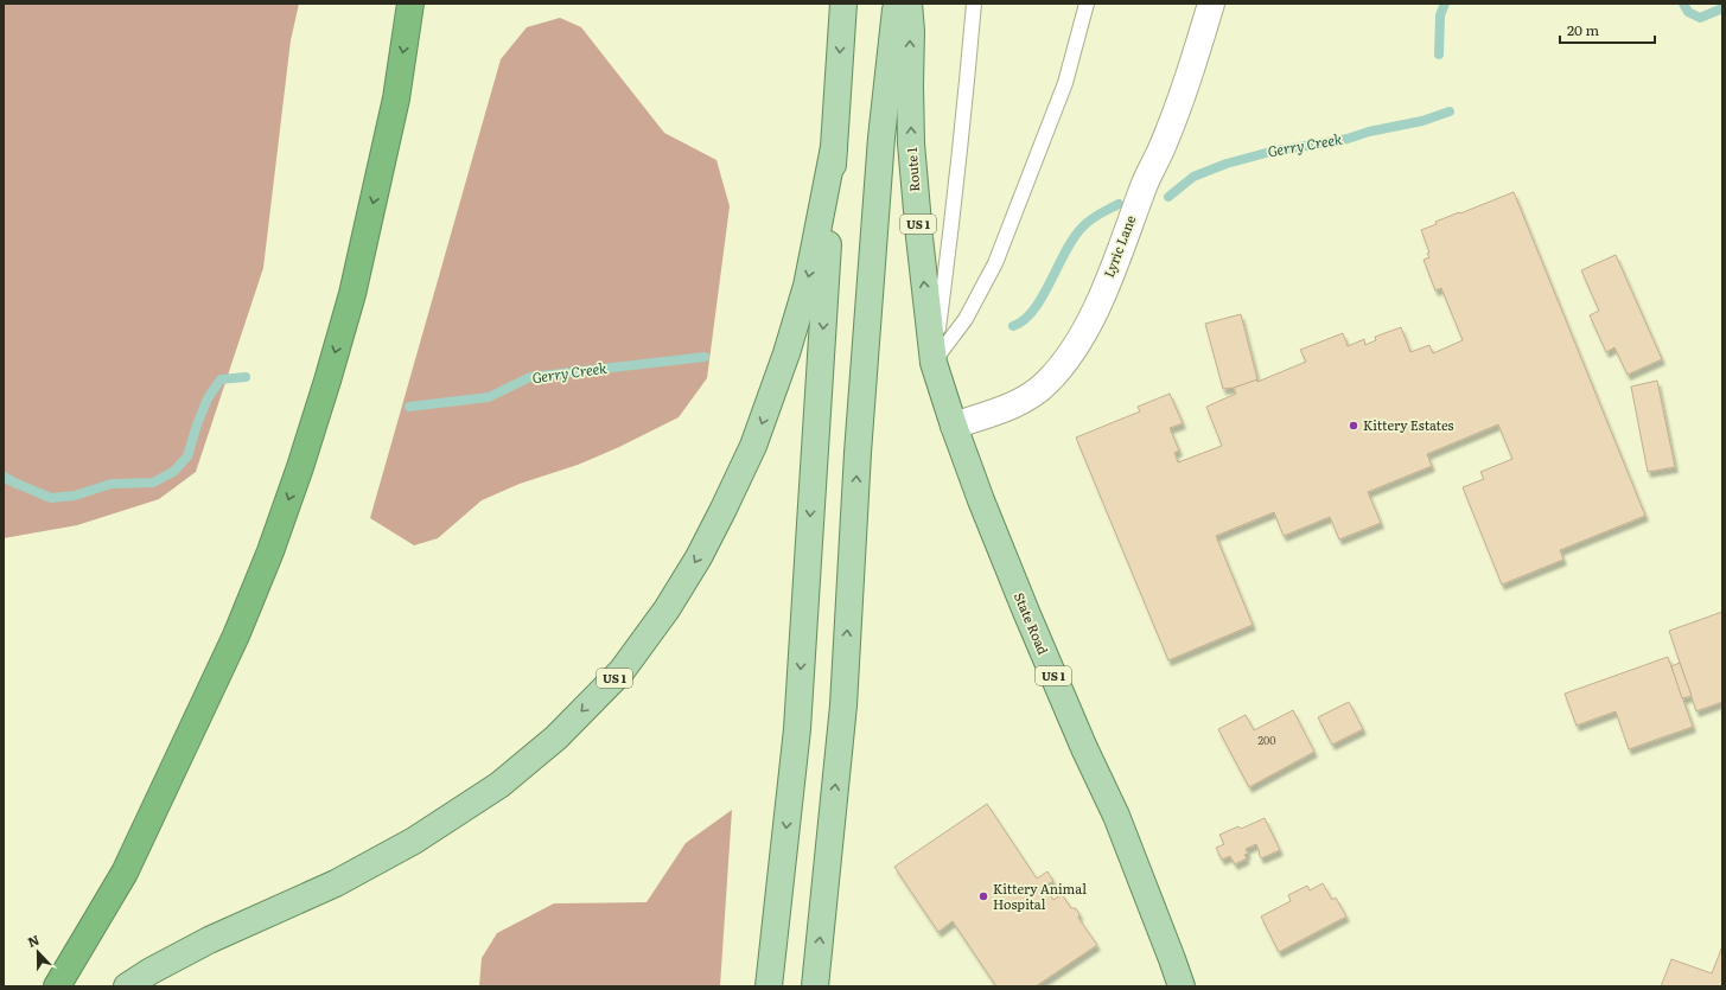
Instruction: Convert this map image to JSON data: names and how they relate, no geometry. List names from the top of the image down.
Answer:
{
  "streets": {
    "main road": ["Route 1", "US 1", "State Road"],
    "street": ["Lyric Lane"]
  },
  "crossings": [
    ["Route 1", "State Road"],
    ["Lyric Lane", "State Road"]
  ],
  "water": ["Gerry Creek"],
  "places": ["Kittery Estates", "Kittery Animal Hospital"],
  "house_numbers": ["200"],
  "scale_bar": "20 m",
  "north": "top"
}
